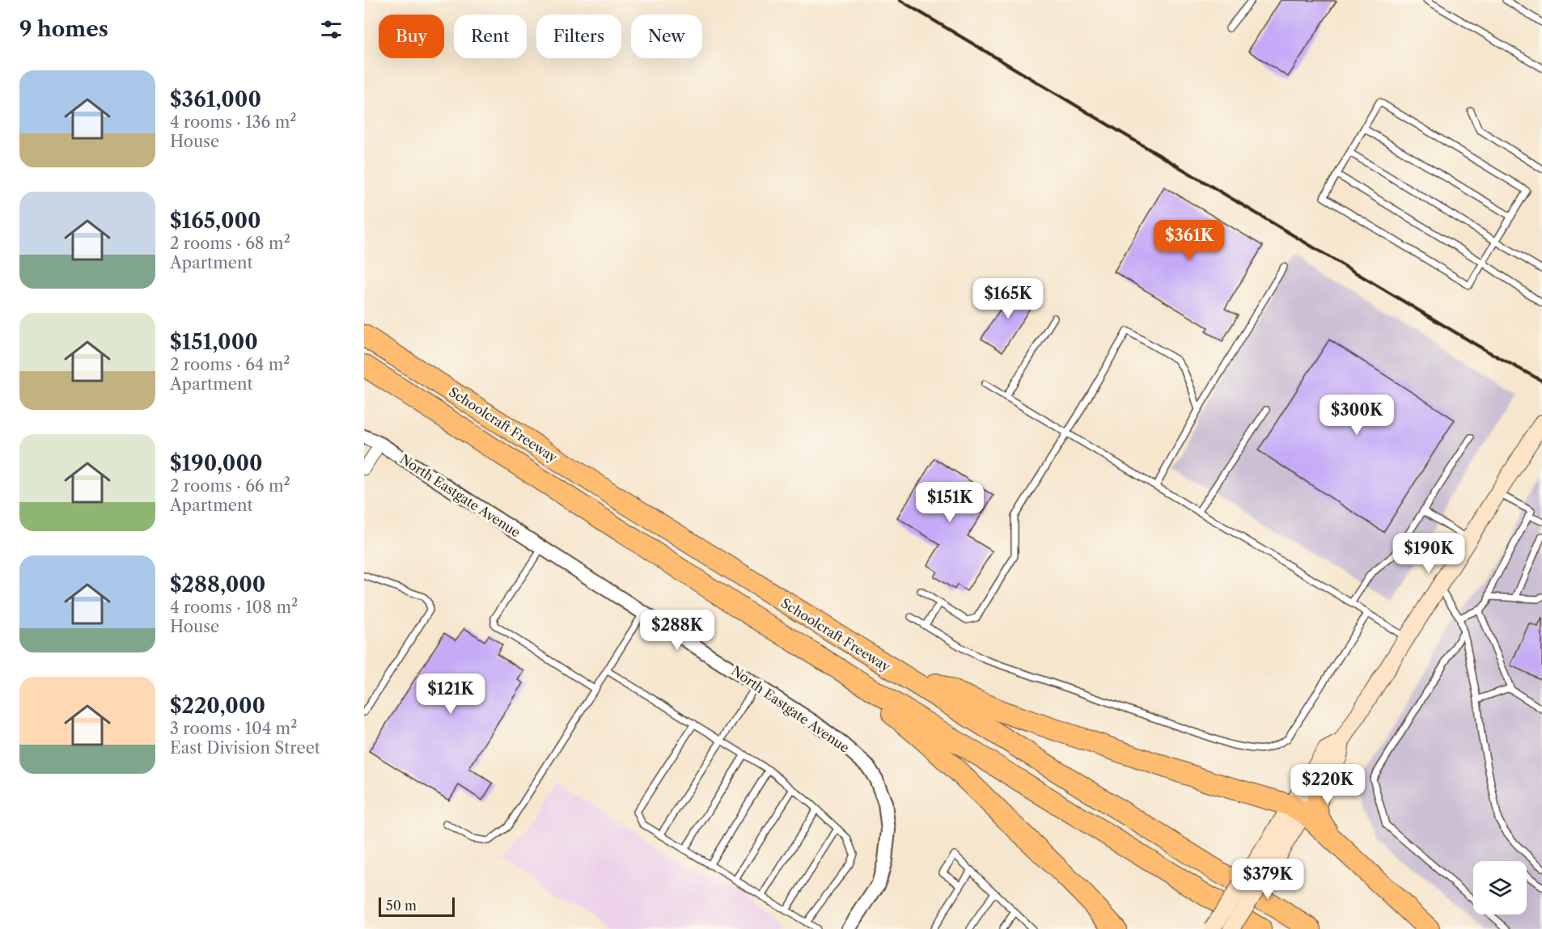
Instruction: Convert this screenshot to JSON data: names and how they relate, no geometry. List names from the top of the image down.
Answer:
{
  "streets": {
    "highway": ["Schoolcraft Freeway"],
    "street": ["North Eastgate Avenue"]
  },
  "scale_bar": "50 m",
  "page": {
    "heading": "9 homes",
    "chip": [
      "Buy",
      "Rent",
      "Filters",
      "New"
    ],
    "list": [
      {
        "name": "$361,000",
        "note": "4 rooms · 136 m² · House"
      },
      {
        "name": "$165,000",
        "note": "2 rooms · 68 m² · Apartment"
      },
      {
        "name": "$151,000",
        "note": "2 rooms · 64 m² · Apartment"
      },
      {
        "name": "$190,000",
        "note": "2 rooms · 66 m² · Apartment"
      },
      {
        "name": "$288,000",
        "note": "4 rooms · 108 m² · House"
      },
      {
        "name": "$220,000",
        "note": "3 rooms · 104 m² · East Division Street"
      }
    ],
    "price": [
      "$361K",
      "$165K",
      "$300K",
      "$151K",
      "$190K",
      "$288K",
      "$121K",
      "$220K",
      "$379K"
    ],
    "scale": "50 m"
  }
}
